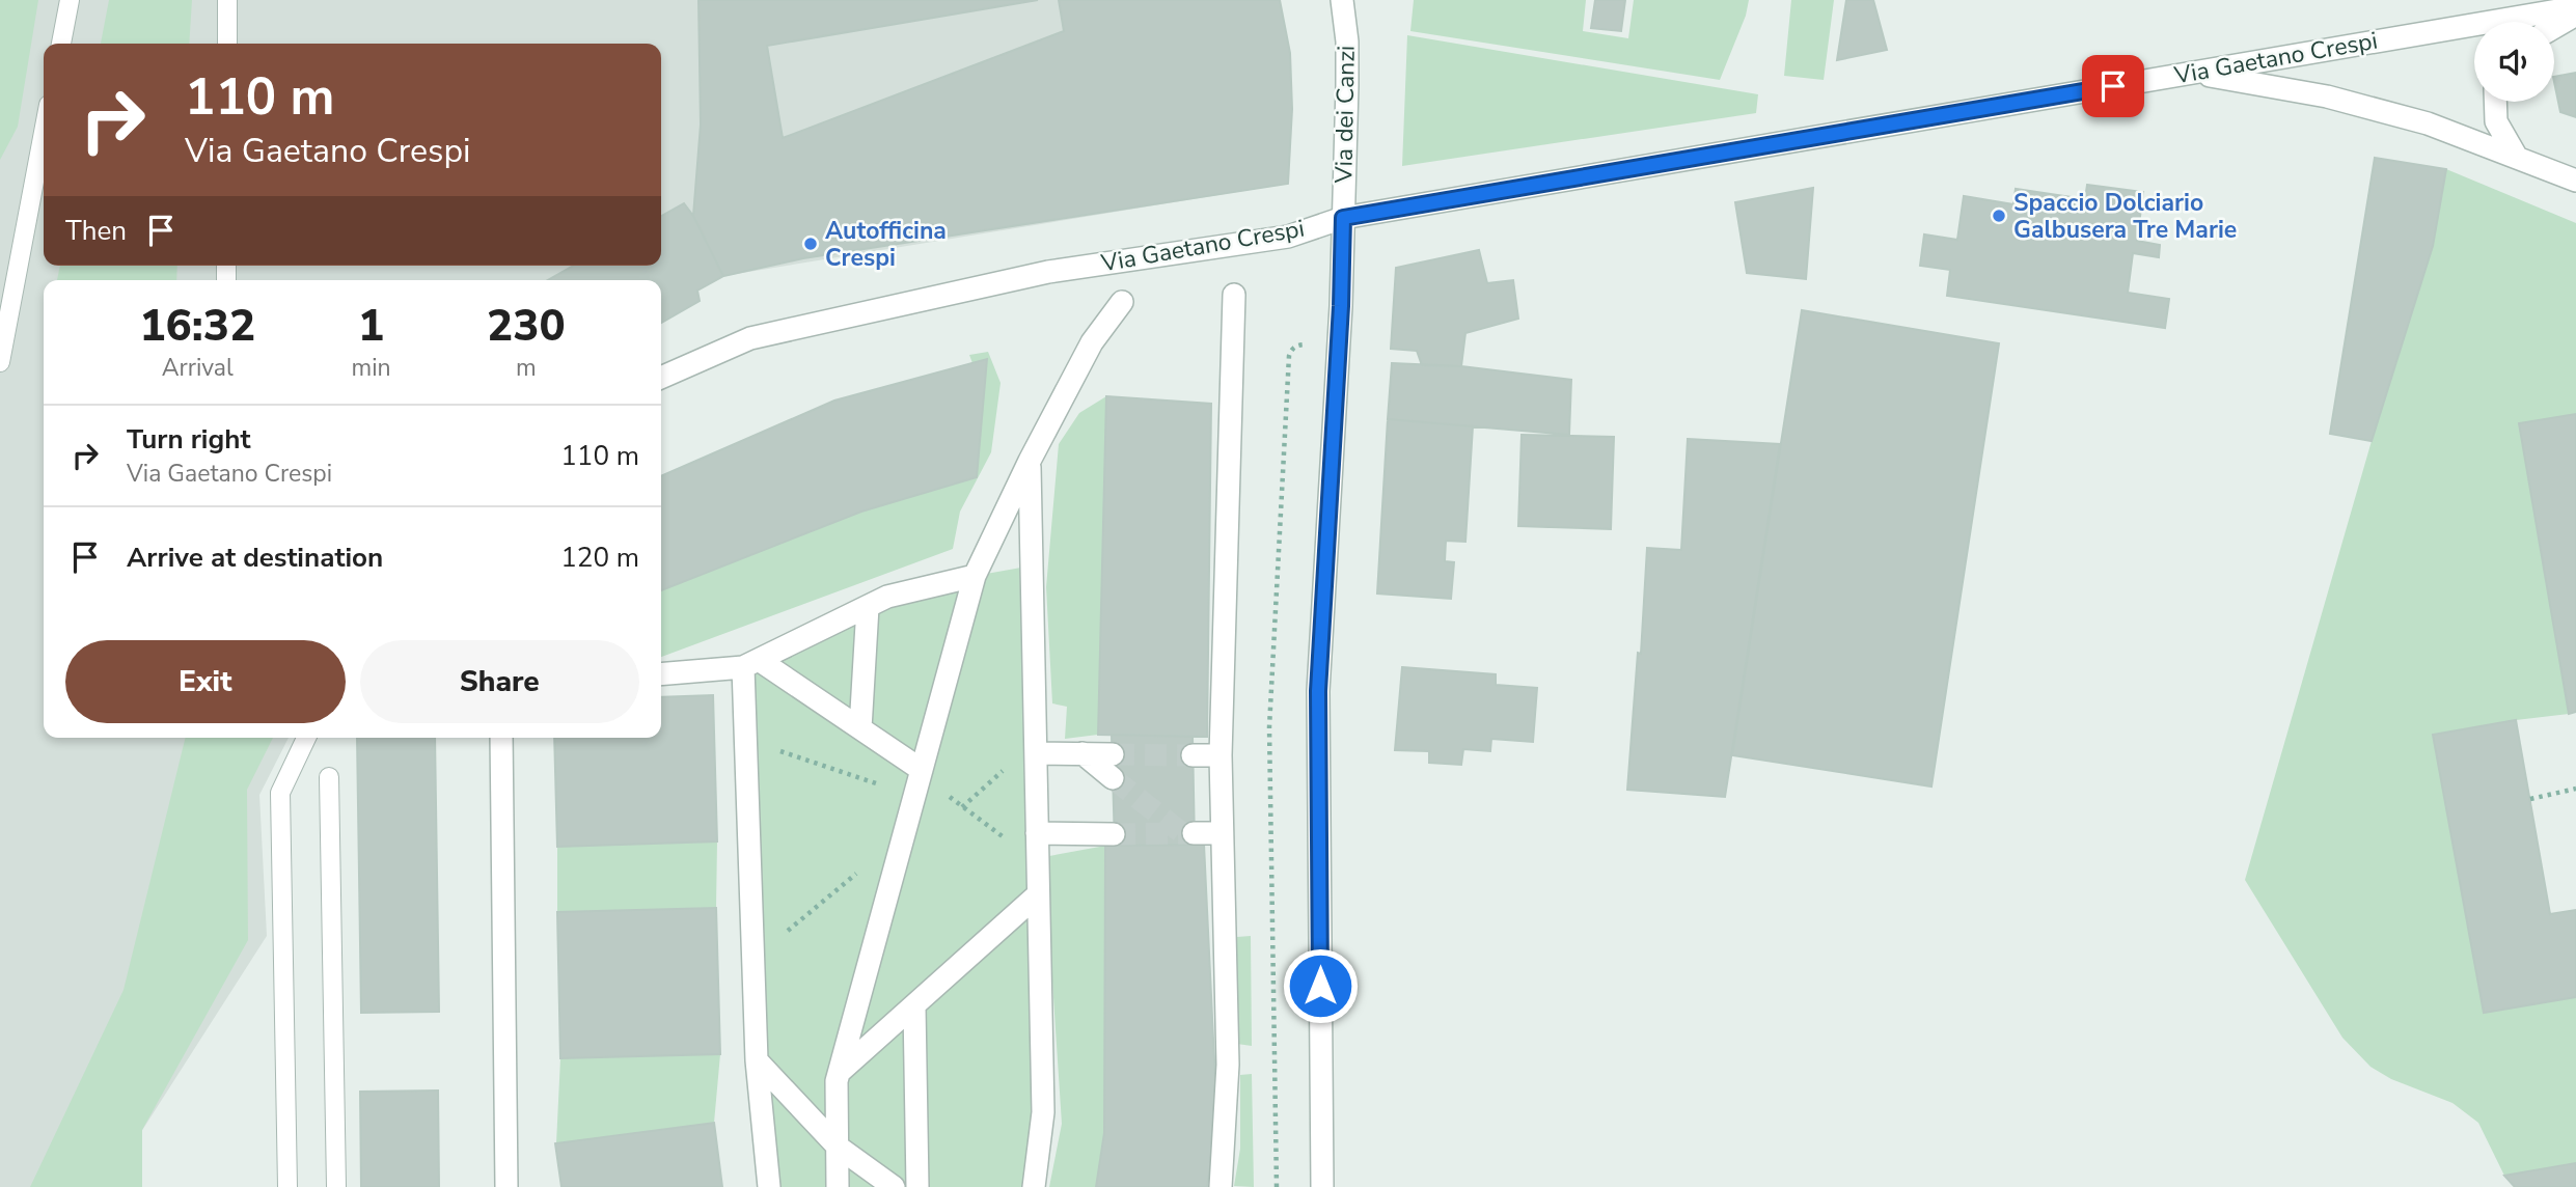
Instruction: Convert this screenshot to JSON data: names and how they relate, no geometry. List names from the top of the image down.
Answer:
{
  "streets": {
    "street": ["Via Gaetano Crespi", "Via dei Canzi"]
  },
  "crossings": [
    ["Via Gaetano Crespi", "Via dei Canzi"]
  ],
  "places": ["Spaccio Dolciario Galbusera Tre Marie", "Autofficina Crespi"],
  "page": {
    "turn": ["110 m", "Via Gaetano Crespi"],
    "then": "Then",
    "eta": [
      "16:32",
      "Arrival",
      "1",
      "min",
      "230",
      "m"
    ],
    "list": [
      {
        "name": "Turn right",
        "note": "Via Gaetano Crespi",
        "value": "110 m"
      },
      {
        "name": "Arrive at destination",
        "value": "120 m"
      }
    ],
    "buttons": ["Exit", "Share"]
  }
}
